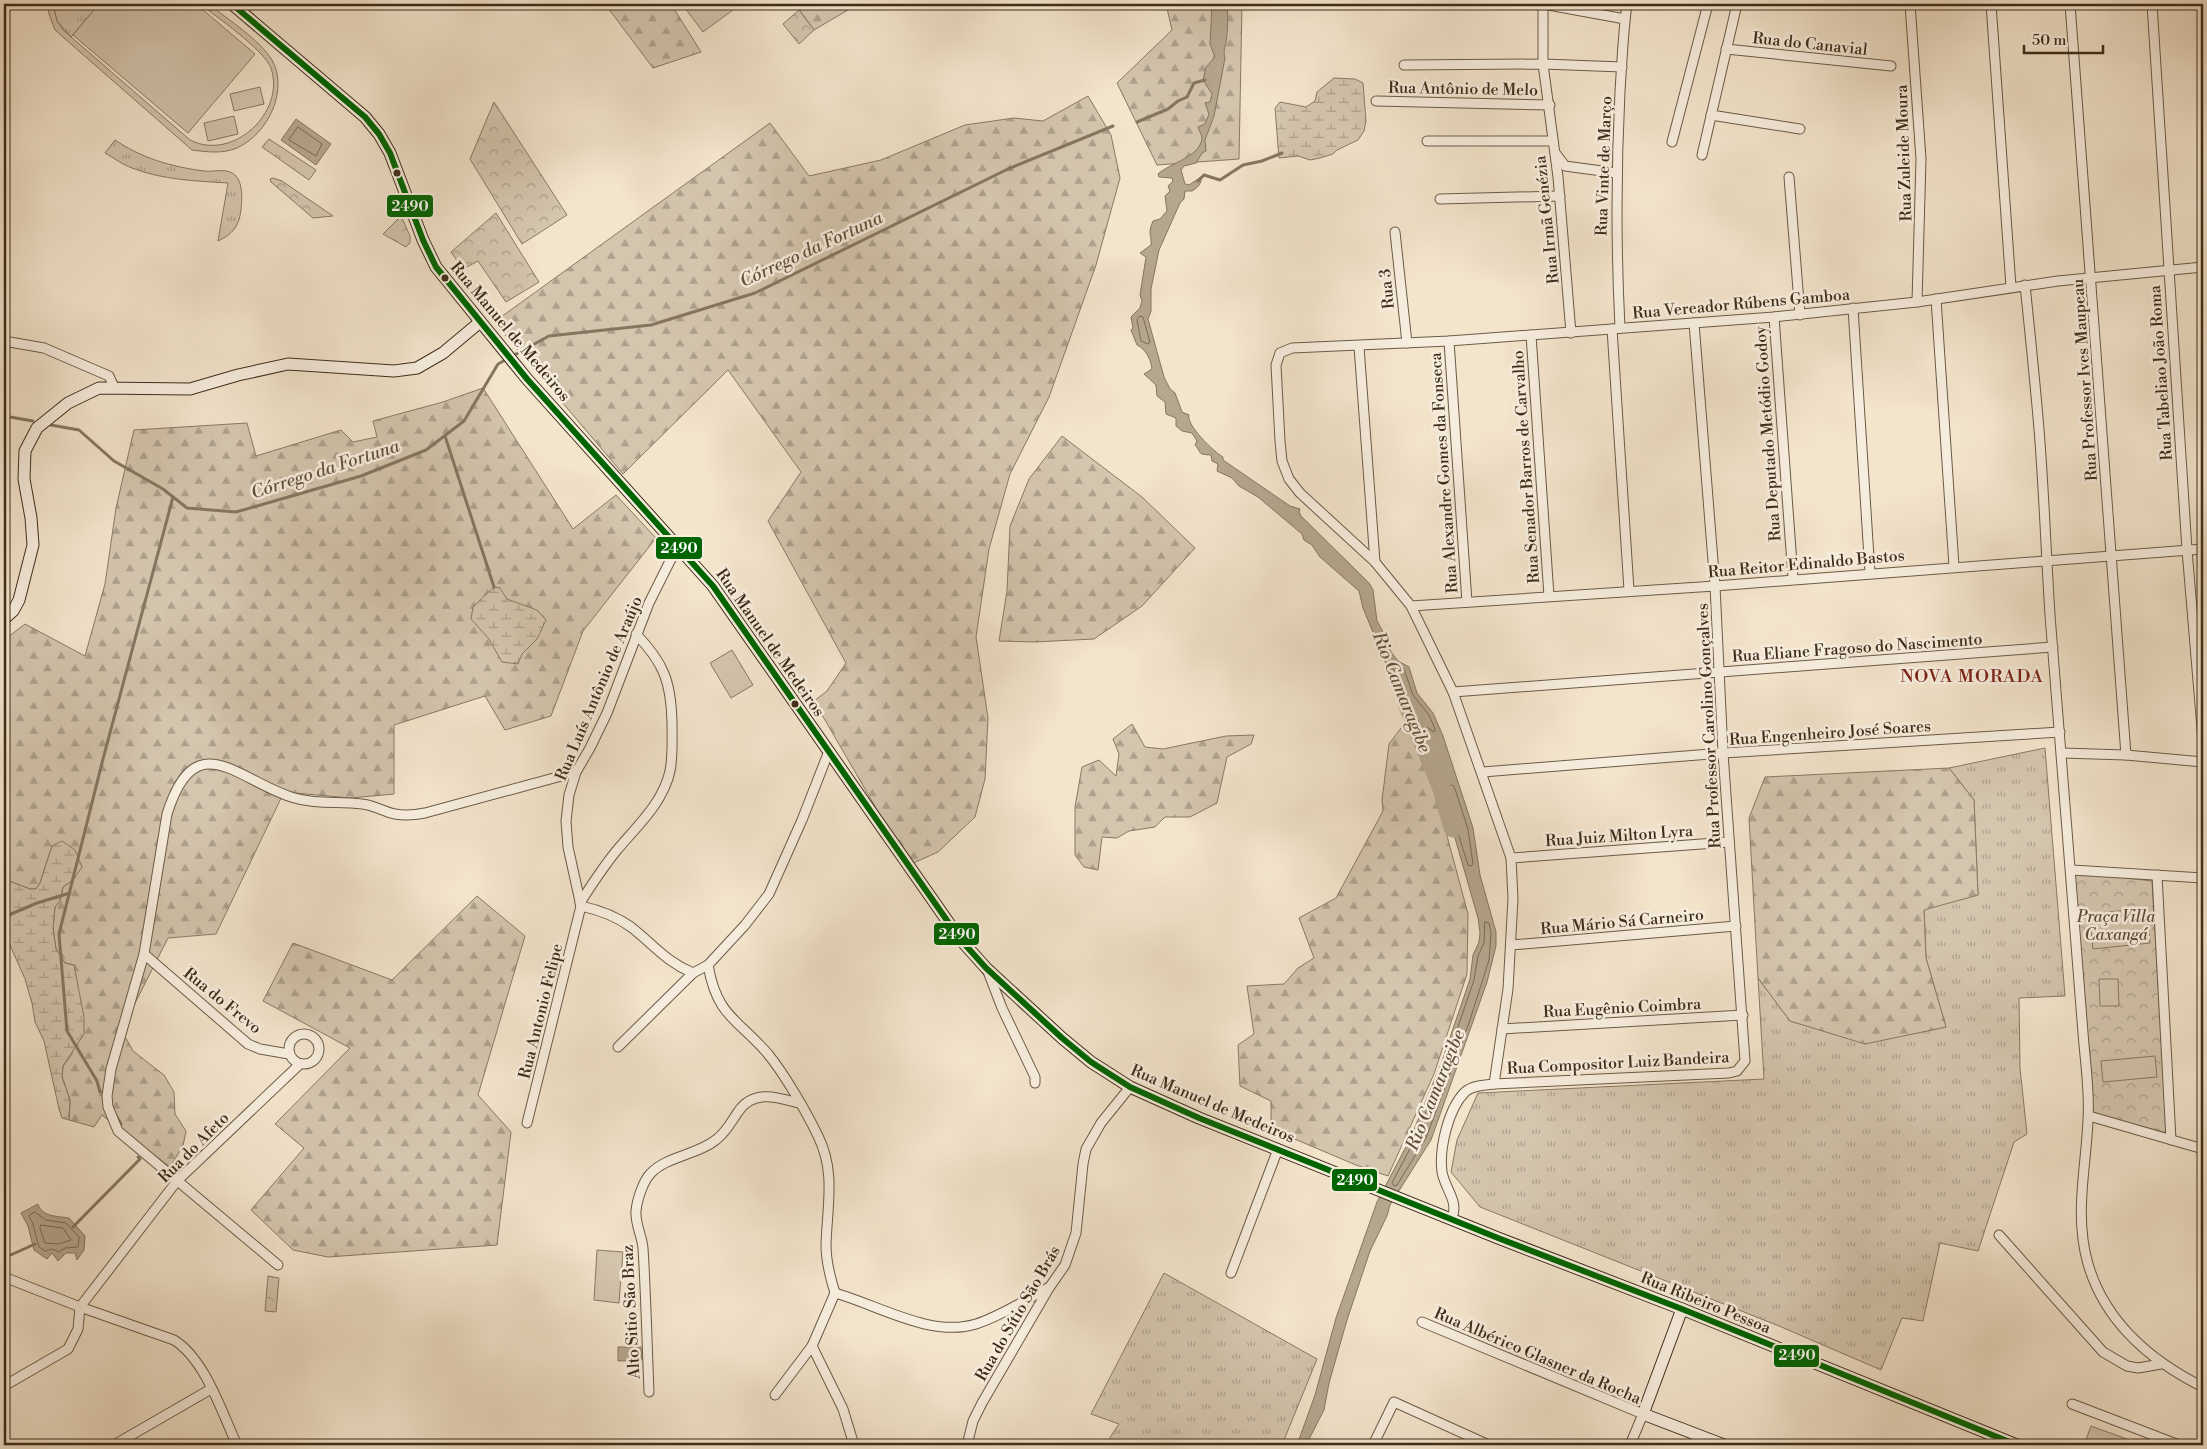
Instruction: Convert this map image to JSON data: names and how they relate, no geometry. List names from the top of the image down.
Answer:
{
  "streets": {
    "main road": ["Rua Manuel de Medeiros", "Rua Ribeiro Pessoa"],
    "street": [
      "Rua do Canavial",
      "Rua Antônio de Melo",
      "Rua Zuleide Moura",
      "Rua Vinte de Março",
      "Rua Irmã Genézia",
      "Rua 3",
      "Rua Vereador Rúbens Gamboa",
      "Rua Tabeliao João Roma",
      "Rua Professor Ives Maupeau",
      "Rua Deputado Metódio Godoy",
      "Rua Senador Barros de Carvalho",
      "Rua Alexandre Gomes da Fonseca",
      "Rua Reitor Edinaldo Bastos",
      "Rua Eliane Fragoso do Nascimento",
      "Rua Luís Antônio de Araújo",
      "Rua Professor Carolino Gonçalves",
      "Rua Engenheiro José Soares",
      "Rua Juiz Milton Lyra",
      "Rua Mário Sá Carneiro",
      "Rua do Frevo",
      "Rua Eugênio Coimbra",
      "Rua Antonio Felipe",
      "Rua Compositor Luiz Bandeira",
      "Rua do Afeto",
      "Alto Sitio São Braz",
      "Rua do Sítio São Brás",
      "Rua Albérico Glasner da Rocha"
    ]
  },
  "crossings": [
    ["Rua Antônio de Melo", "Rua Irmã Genézia"],
    ["Rua Zuleide Moura", "Rua Vereador Rúbens Gamboa"],
    ["Rua Vinte de Março", "Rua Vereador Rúbens Gamboa"],
    ["Rua Vinte de Março", "Rua Reitor Edinaldo Bastos"],
    ["Rua Irmã Genézia", "Rua Vereador Rúbens Gamboa"],
    ["Rua 3", "Rua Vereador Rúbens Gamboa"],
    ["Rua Vereador Rúbens Gamboa", "Rua Tabeliao João Roma"],
    ["Rua Vereador Rúbens Gamboa", "Rua Professor Ives Maupeau"],
    ["Rua Vereador Rúbens Gamboa", "Rua Deputado Metódio Godoy"],
    ["Rua Vereador Rúbens Gamboa", "Rua Senador Barros de Carvalho"],
    ["Rua Vereador Rúbens Gamboa", "Rua Alexandre Gomes da Fonseca"],
    ["Rua Vereador Rúbens Gamboa", "Rua Professor Carolino Gonçalves"],
    ["Rua Manuel de Medeiros", "Rua Luís Antônio de Araújo"],
    ["Rua Manuel de Medeiros", "Rua Ribeiro Pessoa"],
    ["Rua Manuel de Medeiros", "Rua do Sítio São Brás"],
    ["Rua Tabeliao João Roma", "Rua Reitor Edinaldo Bastos"],
    ["Rua Professor Ives Maupeau", "Rua Reitor Edinaldo Bastos"],
    ["Rua Deputado Metódio Godoy", "Rua Reitor Edinaldo Bastos"],
    ["Rua Senador Barros de Carvalho", "Rua Reitor Edinaldo Bastos"],
    ["Rua Alexandre Gomes da Fonseca", "Rua Reitor Edinaldo Bastos"],
    ["Rua Reitor Edinaldo Bastos", "Rua Professor Carolino Gonçalves"],
    ["Rua Eliane Fragoso do Nascimento", "Rua Professor Carolino Gonçalves"],
    ["Rua Luís Antônio de Araújo", "Rua Antonio Felipe"],
    ["Rua Professor Carolino Gonçalves", "Rua Engenheiro José Soares"],
    ["Rua Professor Carolino Gonçalves", "Rua Juiz Milton Lyra"],
    ["Rua Professor Carolino Gonçalves", "Rua Mário Sá Carneiro"],
    ["Rua Professor Carolino Gonçalves", "Rua Eugênio Coimbra"],
    ["Rua Professor Carolino Gonçalves", "Rua Compositor Luiz Bandeira"],
    ["Rua do Frevo", "Rua do Afeto"],
    ["Rua Compositor Luiz Bandeira", "Rua Ribeiro Pessoa"]
  ],
  "districts": ["NOVA MORADA"],
  "water": ["Córrego da Fortuna", "Rio Camaragibe"],
  "parks": ["Praça Villa Caxangá"],
  "lines": ["transit line 2490"],
  "scale_bar": "50 m"
}
